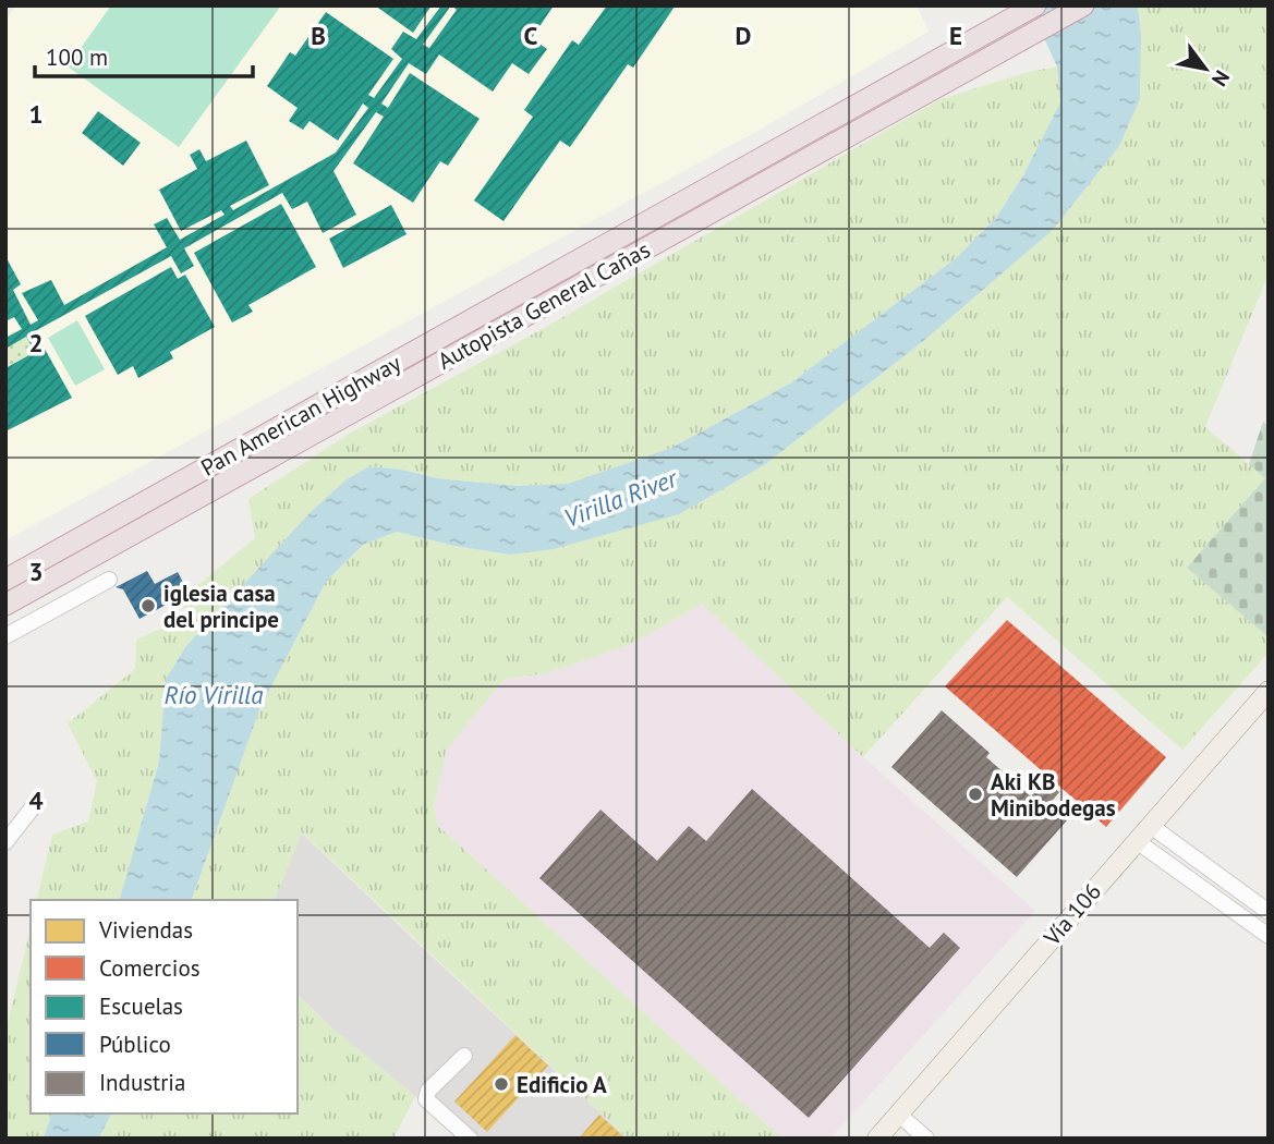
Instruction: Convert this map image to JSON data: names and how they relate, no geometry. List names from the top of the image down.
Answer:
{
  "streets": {
    "highway": ["Autopista General Cañas", "Pan American Highway"],
    "main road": ["Vía 106"]
  },
  "water": ["Virilla River", "Río Virilla"],
  "places": ["iglesia casa del principe", "Aki KB Minibodegas", "Edificio A"],
  "legend": [
    "Viviendas",
    "Comercios",
    "Escuelas",
    "Público",
    "Industria"
  ],
  "scale_bar": "100 m",
  "north": "bottom right",
  "grid": {
    "columns": [
      "B",
      "C",
      "D",
      "E"
    ],
    "rows": [
      "1",
      "2",
      "3",
      "4"
    ]
  }
}
